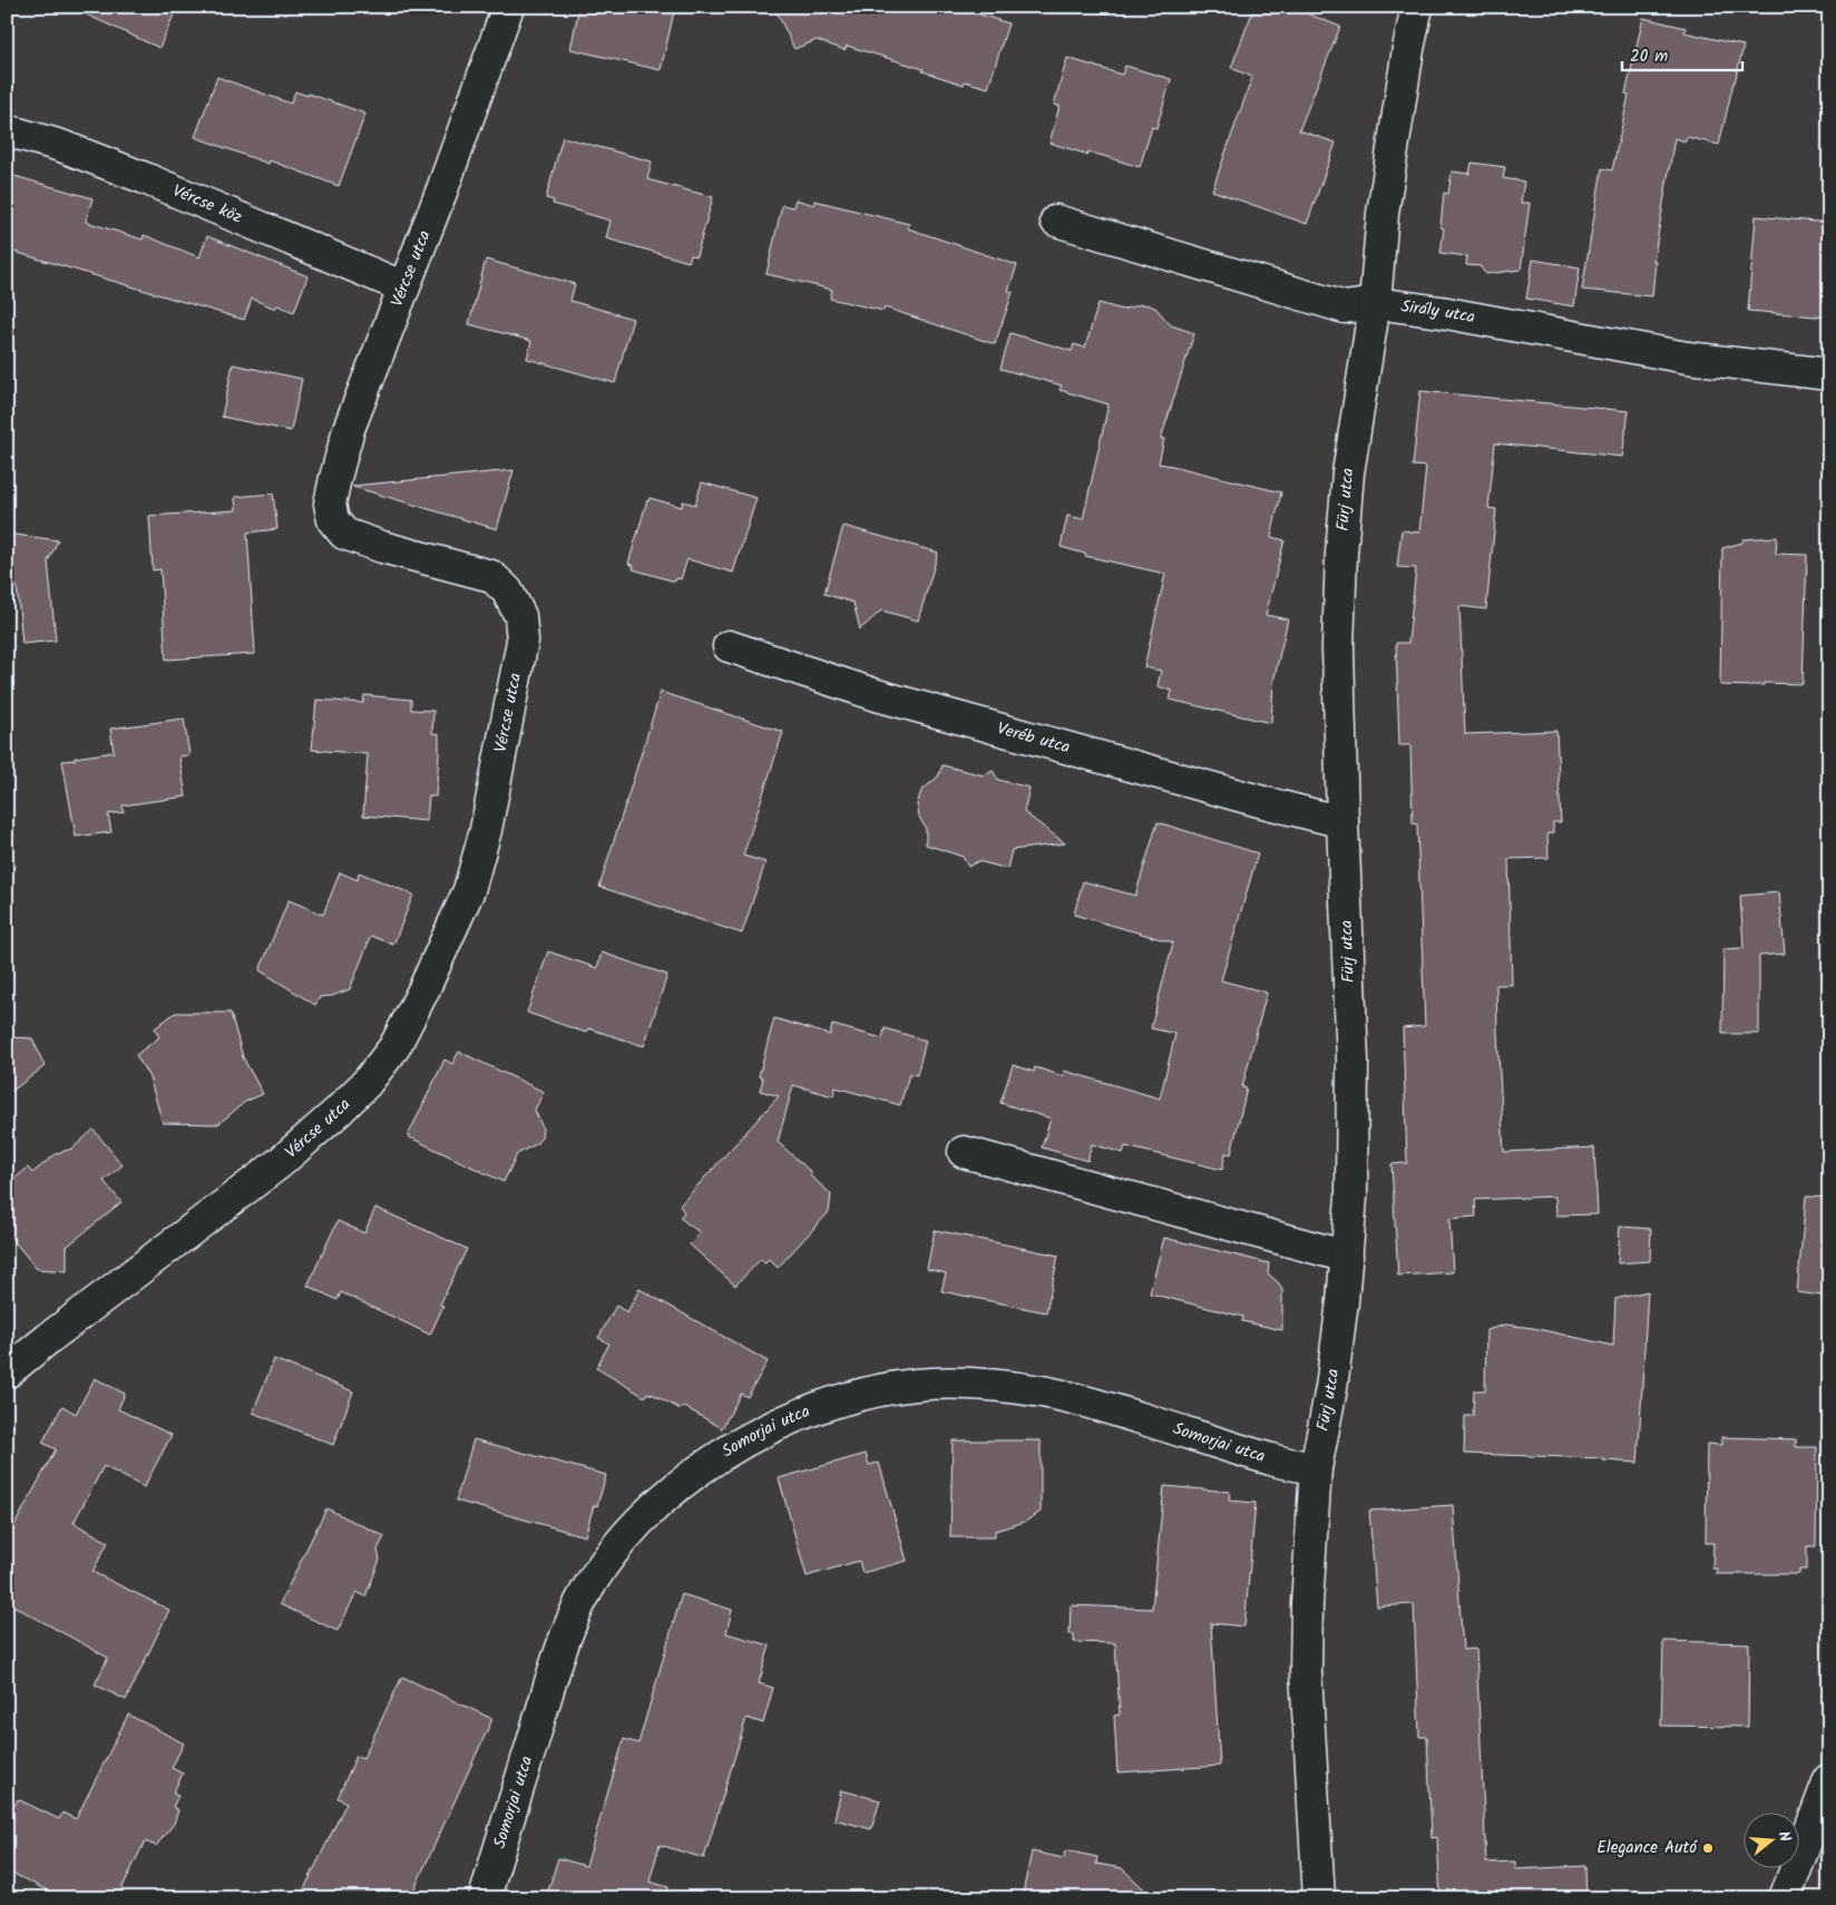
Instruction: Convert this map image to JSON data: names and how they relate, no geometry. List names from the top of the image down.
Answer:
{
  "streets": {
    "street": [
      "Vércse köz",
      "Vércse utca",
      "Sirály utca",
      "Fürj utca",
      "Veréb utca",
      "Somorjai utca"
    ]
  },
  "crossings": [
    ["Vércse köz", "Vércse utca"],
    ["Sirály utca", "Fürj utca"],
    ["Fürj utca", "Veréb utca"],
    ["Fürj utca", "Somorjai utca"]
  ],
  "places": ["Elegance Autó"],
  "scale_bar": "20 m",
  "north": "right"
}
